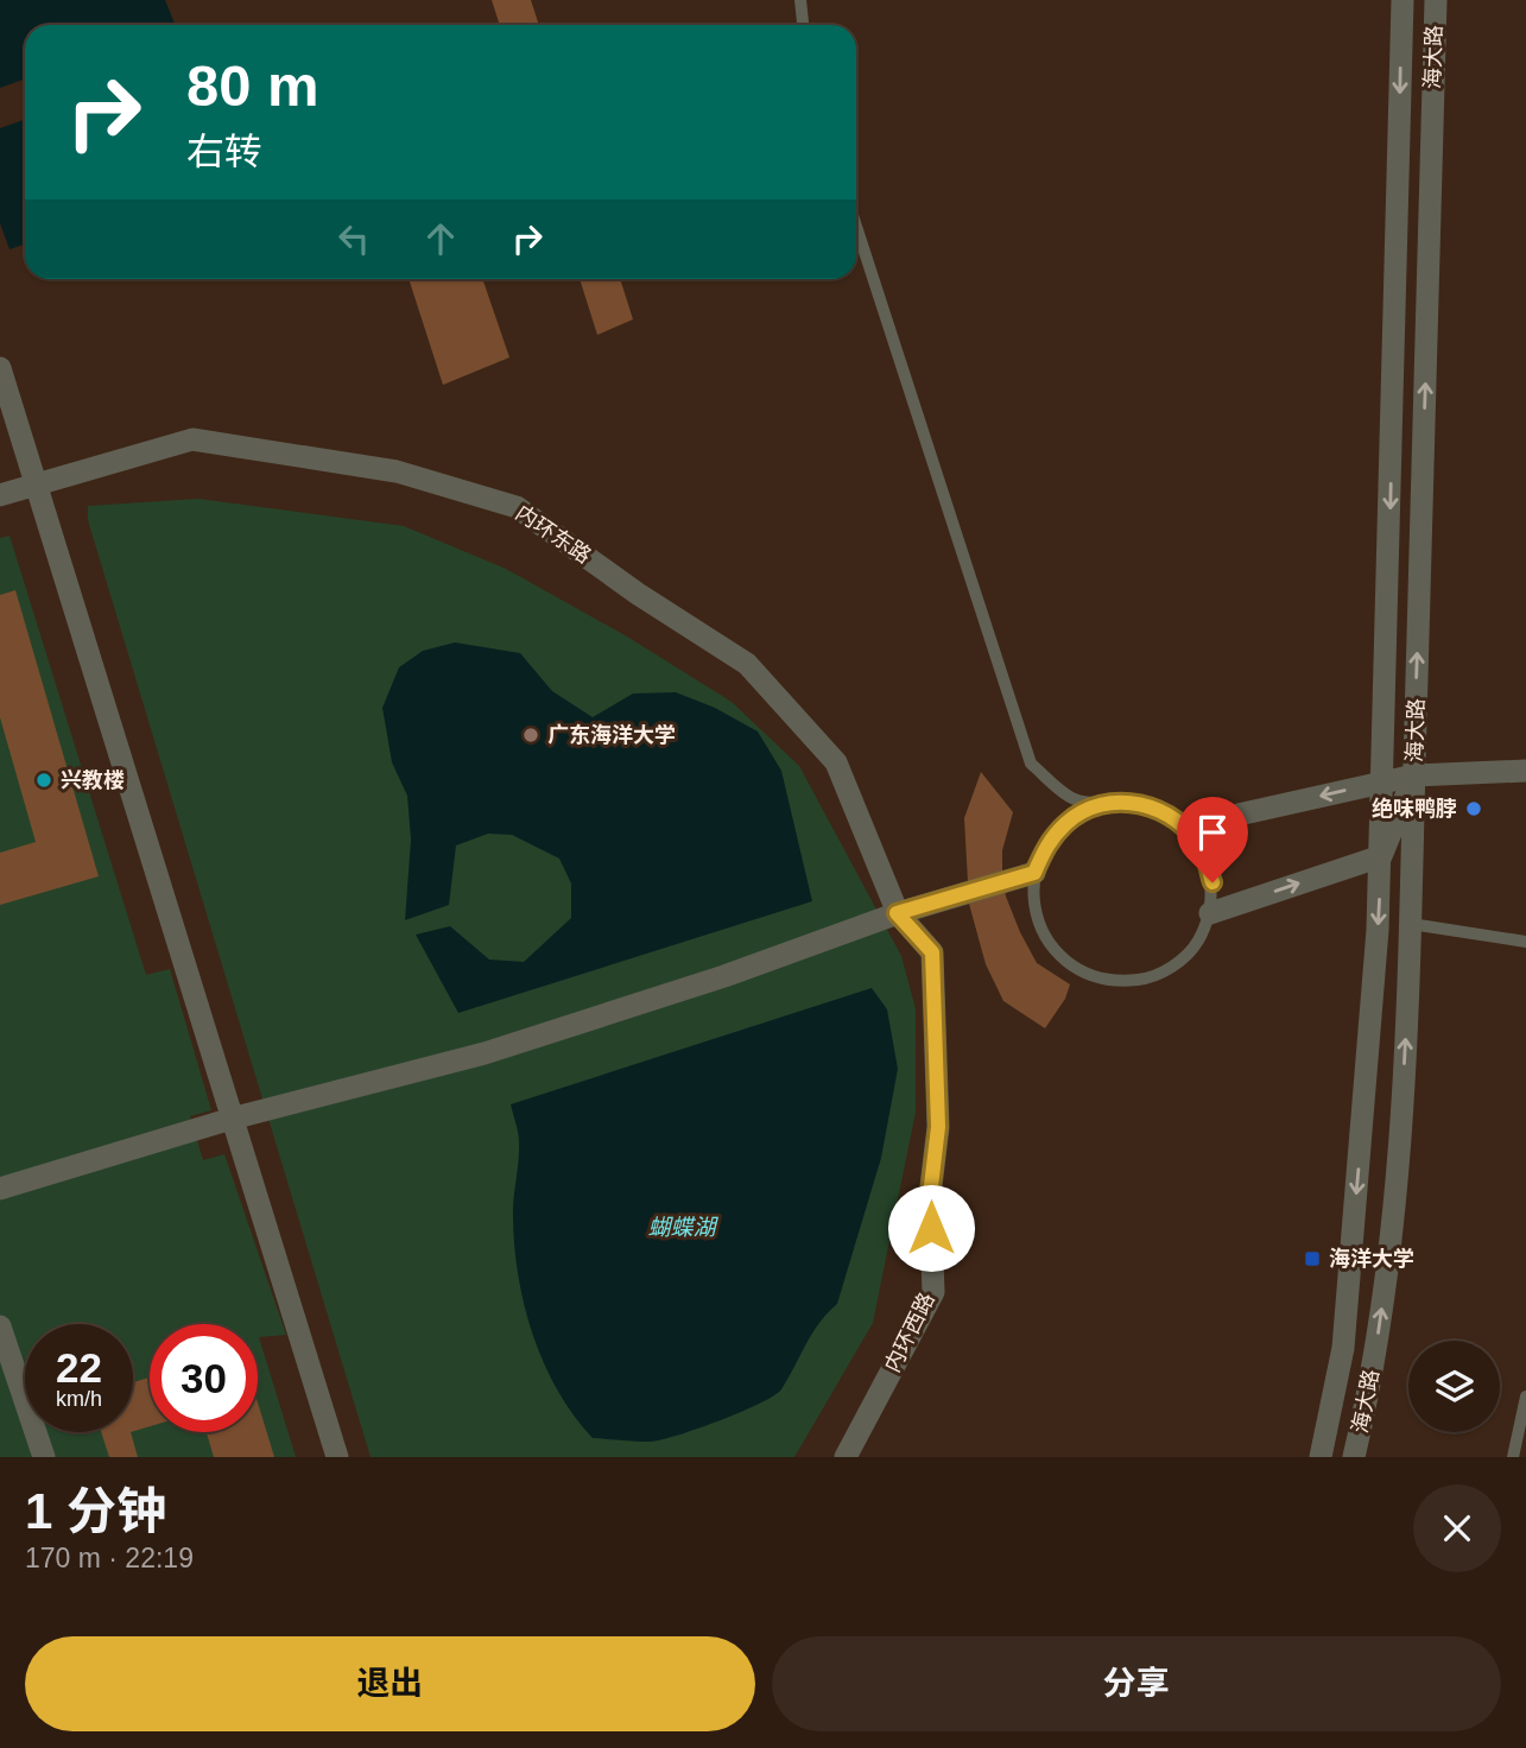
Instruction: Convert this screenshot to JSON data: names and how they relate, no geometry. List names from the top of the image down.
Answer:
{
  "streets": {
    "street": ["海大路", "内环东路", "内环西路"]
  },
  "crossings": [
    ["内环东路", "内环西路"]
  ],
  "water": ["蝴蝶湖"],
  "places": {
    "other": ["广东海洋大学", "兴教楼", "绝味鸭脖"],
    "transit": ["海洋大学"]
  },
  "page": {
    "turn": ["80 m", "右转"],
    "speed": "22 km/h",
    "limit": "30",
    "heading": ["1 分钟", "170 m · 22:19"],
    "buttons": ["退出", "分享"]
  }
}
